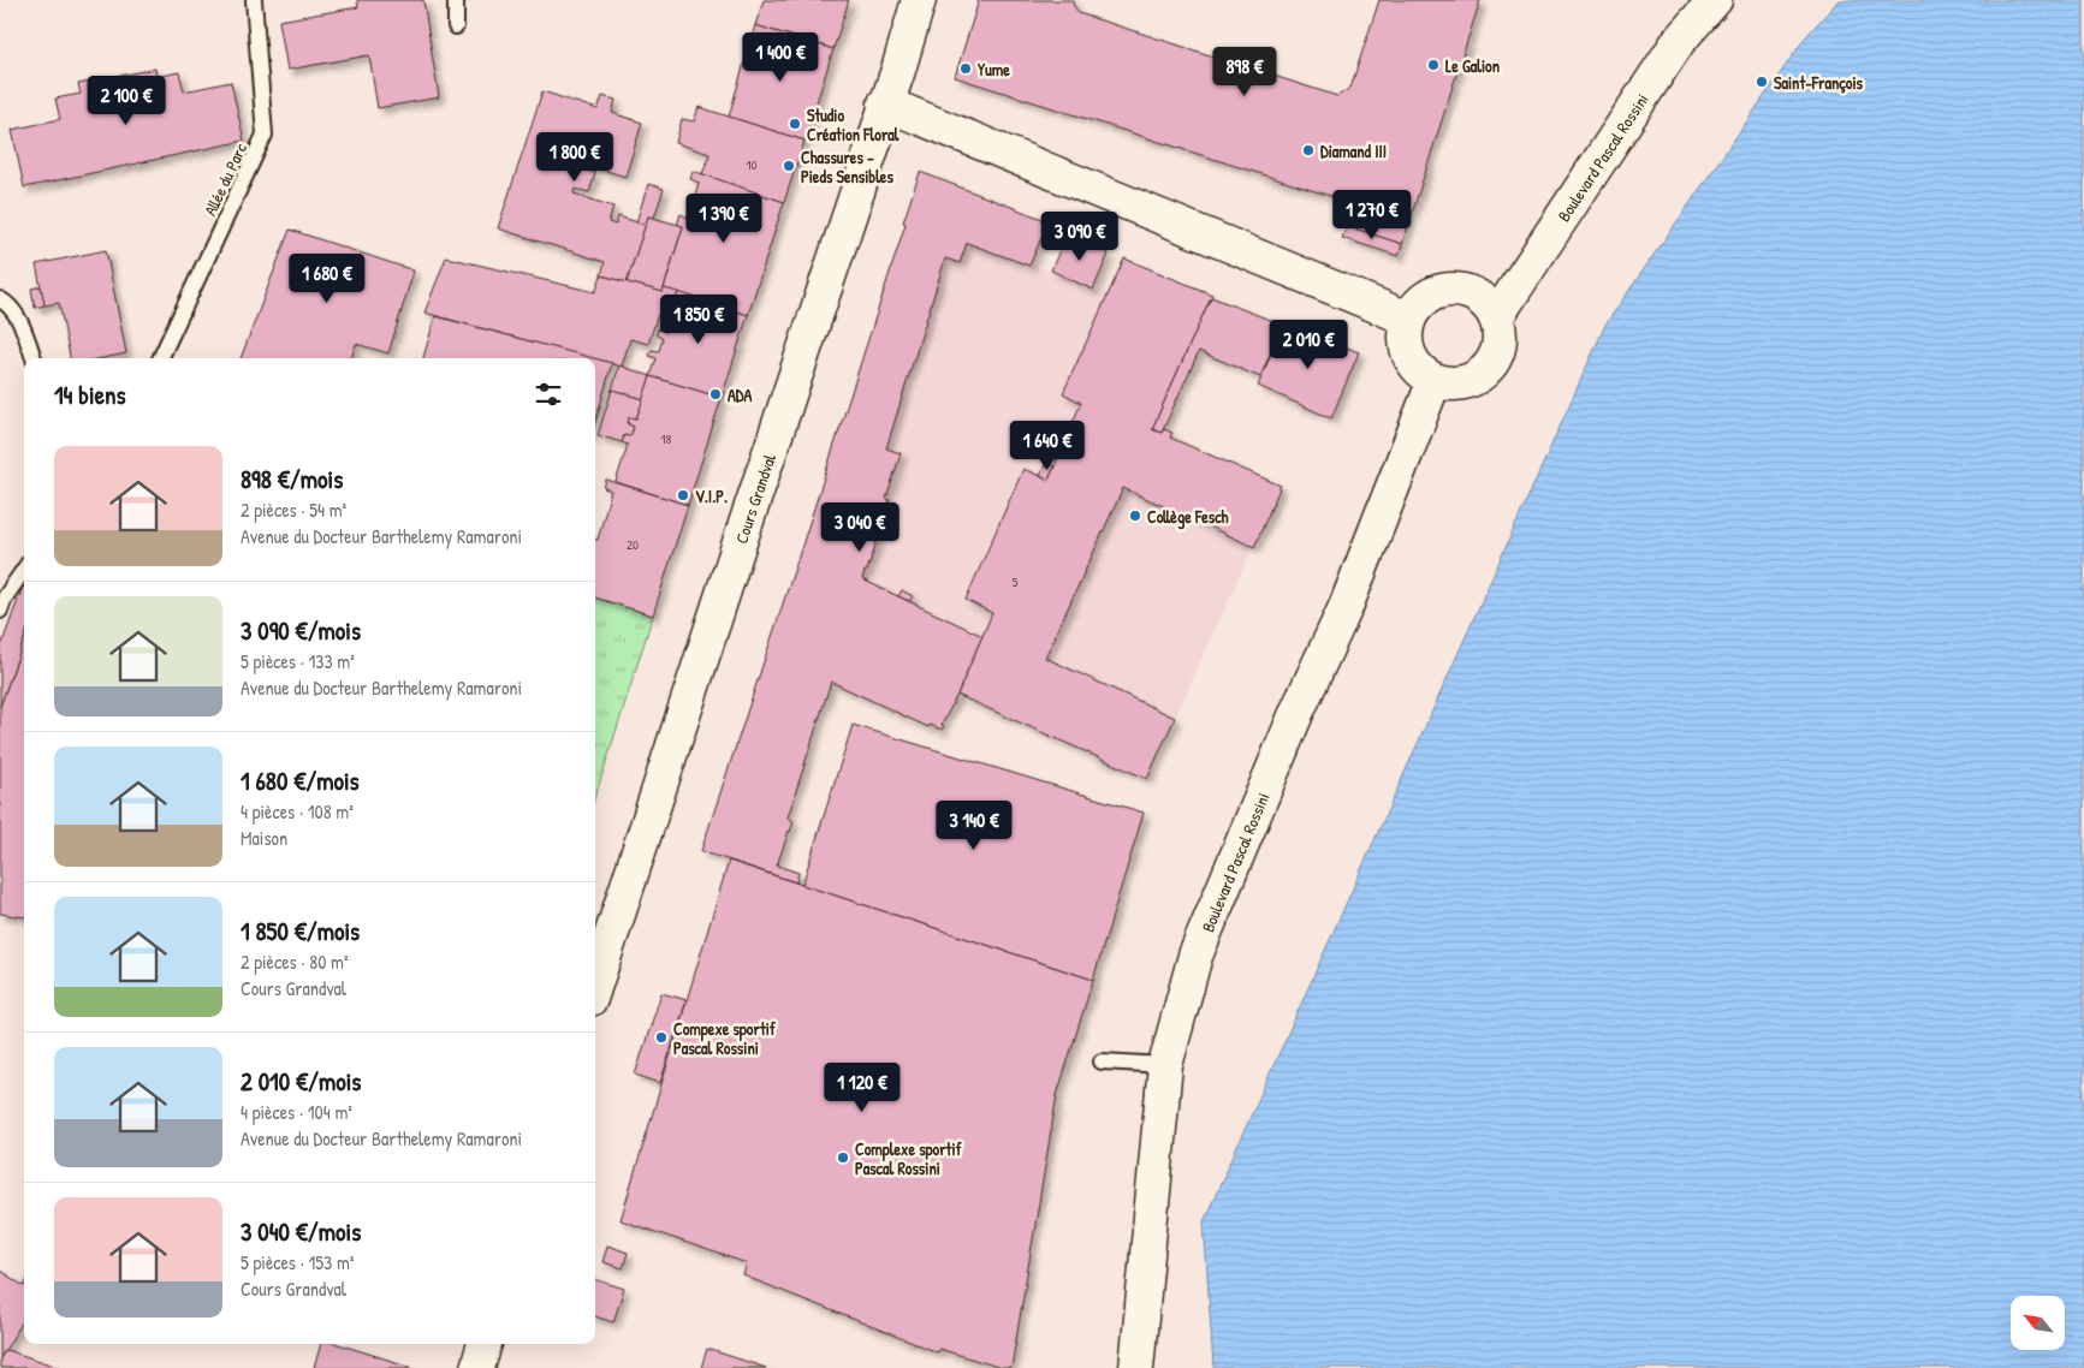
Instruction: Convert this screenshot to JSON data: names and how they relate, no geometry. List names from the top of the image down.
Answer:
{
  "streets": {
    "main road": ["Boulevard Pascal Rossini", "Cours Grandval"],
    "lane": ["Allée du Parc"]
  },
  "places": [
    "Le Galion",
    "Yume",
    "Saint-François",
    "Studio Création Floral",
    "Diamand III",
    "Chassures - Pieds Sensibles",
    "ADA",
    "V.I.P.",
    "Collège Fesch",
    "Compexe sportif Pascal Rossini",
    "Complexe sportif Pascal Rossini"
  ],
  "house_numbers": [
    "10",
    "18",
    "20",
    "5"
  ],
  "north": "top left",
  "page": {
    "price": [
      "1 400 €",
      "898 €",
      "2 100 €",
      "1 800 €",
      "1 270 €",
      "1 390 €",
      "3 090 €",
      "1 680 €",
      "1 850 €",
      "2 010 €",
      "1 640 €",
      "3 040 €",
      "3 140 €",
      "1 120 €"
    ],
    "heading": "14 biens",
    "list": [
      {
        "name": "898 €/mois",
        "note": "2 pièces · 54 m² · Avenue du Docteur Barthelemy Ramaroni"
      },
      {
        "name": "3 090 €/mois",
        "note": "5 pièces · 133 m² · Avenue du Docteur Barthelemy Ramaroni"
      },
      {
        "name": "1 680 €/mois",
        "note": "4 pièces · 108 m² · Maison"
      },
      {
        "name": "1 850 €/mois",
        "note": "2 pièces · 80 m² · Cours Grandval"
      },
      {
        "name": "2 010 €/mois",
        "note": "4 pièces · 104 m² · Avenue du Docteur Barthelemy Ramaroni"
      },
      {
        "name": "3 040 €/mois",
        "note": "5 pièces · 153 m² · Cours Grandval"
      }
    ]
  }
}
